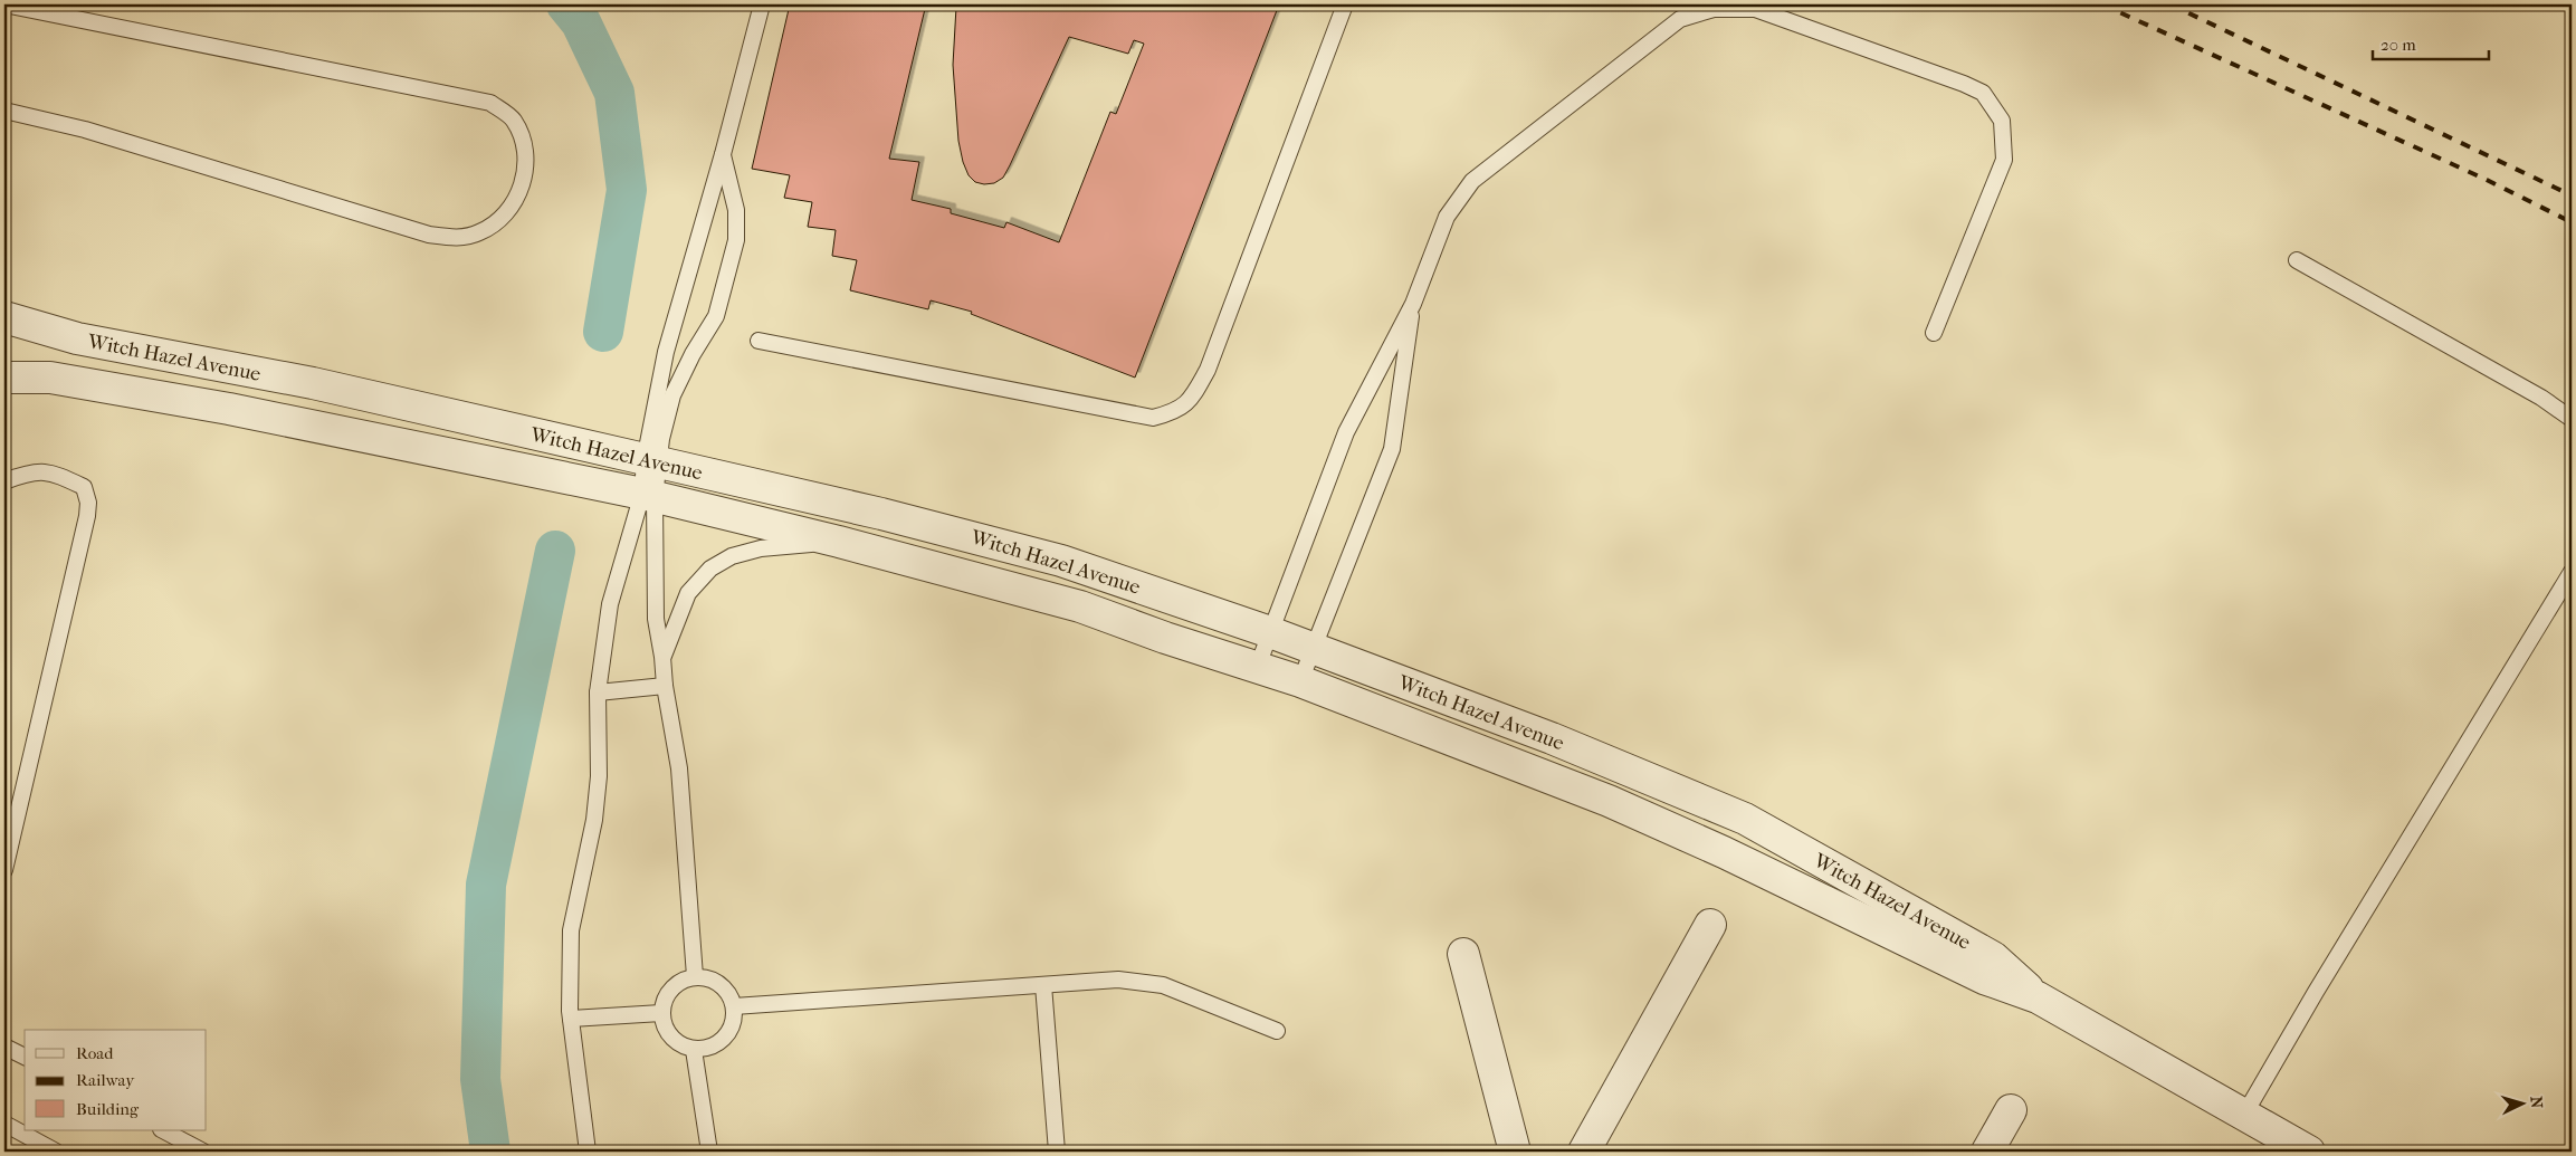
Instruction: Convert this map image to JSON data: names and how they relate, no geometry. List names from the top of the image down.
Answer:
{
  "streets": {
    "street": ["Witch Hazel Avenue"]
  },
  "legend": ["Road", "Railway", "Building"],
  "scale_bar": "20 m",
  "north": "right"
}
